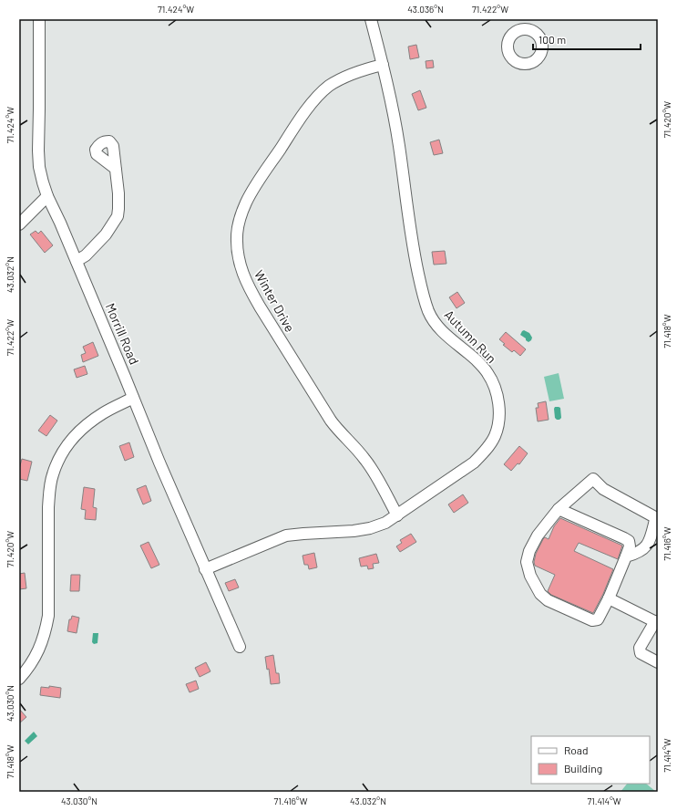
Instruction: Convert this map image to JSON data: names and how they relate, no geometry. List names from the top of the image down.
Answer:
{
  "streets": {
    "street": ["Winter Drive", "Morrill Road", "Autumn Run"]
  },
  "crossings": [
    ["Winter Drive", "Autumn Run"],
    ["Morrill Road", "Autumn Run"]
  ],
  "legend": ["Road", "Building"],
  "scale_bar": "100 m",
  "coordinates": [
    "71.424°W",
    "43.036°N",
    "71.422°W",
    "71.420°W",
    "43.032°N",
    "71.418°W",
    "71.416°W",
    "43.030°N",
    "71.414°W"
  ]
}
